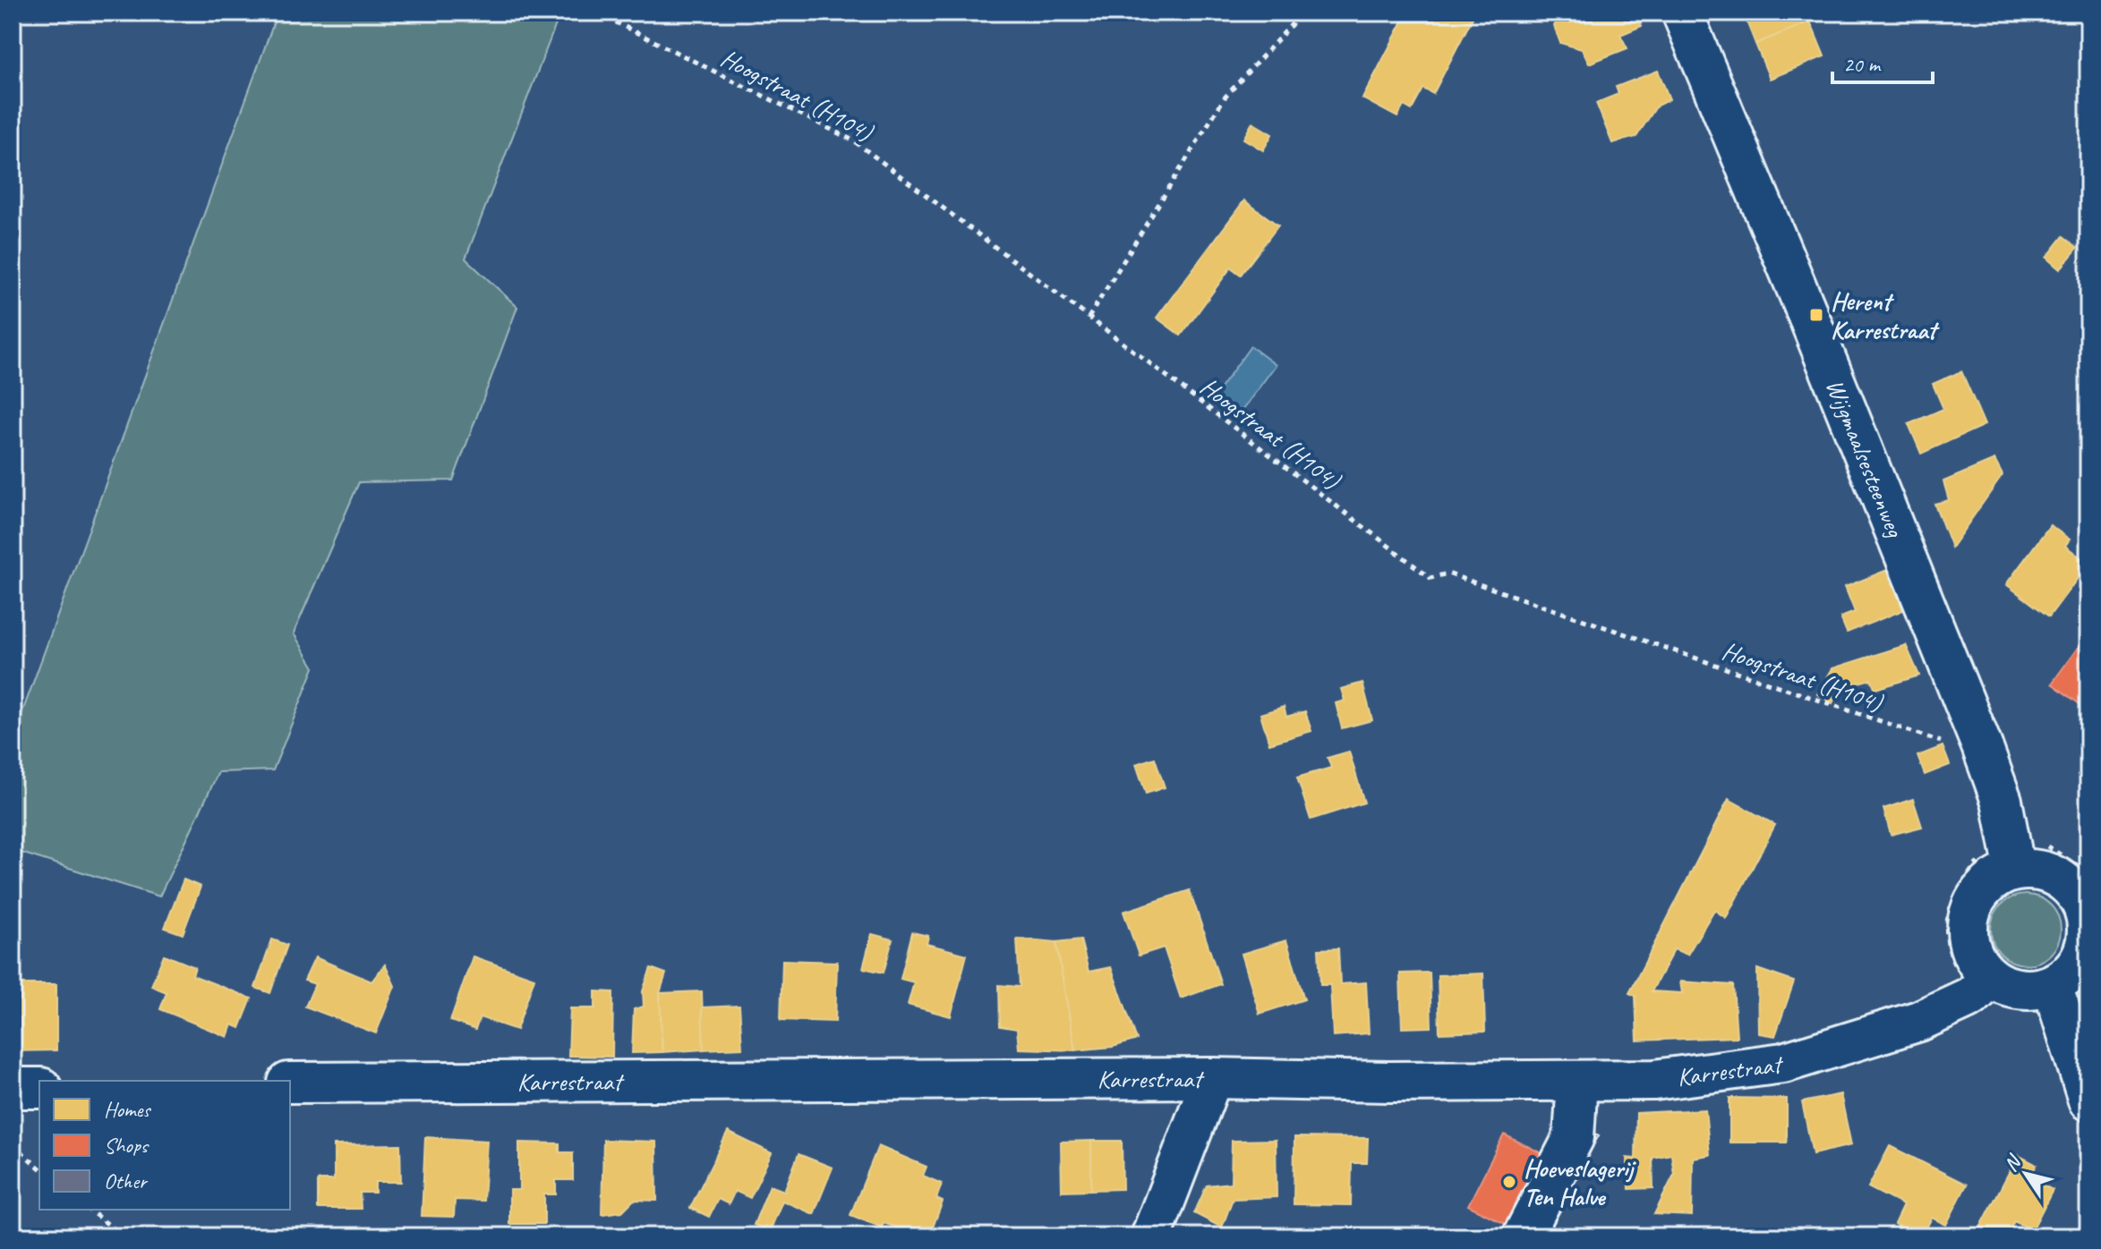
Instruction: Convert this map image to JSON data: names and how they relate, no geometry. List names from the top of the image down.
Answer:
{
  "streets": {
    "street": ["Wijgmaalsesteenweg", "Karrestraat"],
    "path": ["Hoogstraat (H104)"]
  },
  "crossings": [
    ["Hoogstraat (H104)", "Wijgmaalsesteenweg"],
    ["Wijgmaalsesteenweg", "Karrestraat"]
  ],
  "places": {
    "transit": ["Herent Karrestraat"],
    "other": ["Hoeveslagerij Ten Halve"]
  },
  "legend": ["Homes", "Shops", "Other"],
  "scale_bar": "20 m",
  "north": "top left"
}
